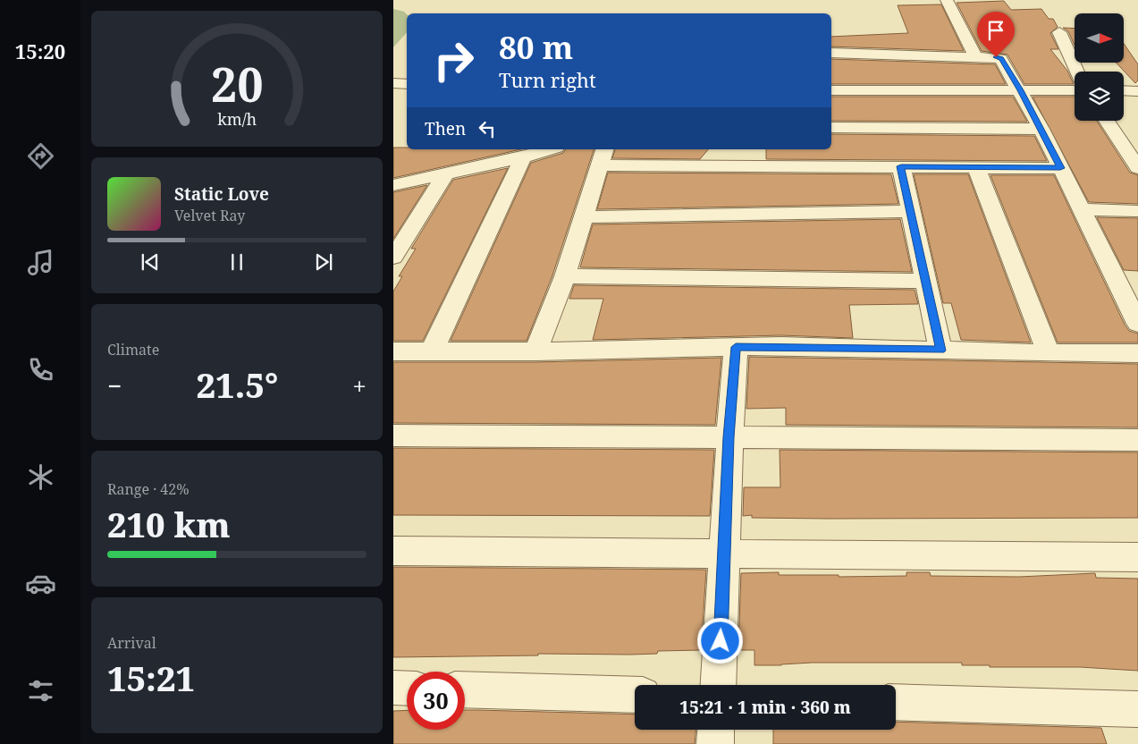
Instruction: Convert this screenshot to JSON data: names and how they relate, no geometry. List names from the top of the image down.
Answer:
{
  "north": "right",
  "page": {
    "tabs": "15:20",
    "turn": ["80 m", "Turn right"],
    "then": "Then",
    "song": ["Static Love", "Velvet Ray"],
    "tile": [
      "Climate",
      ["Range · 42%", "210 km"],
      ["Arrival", "15:21"]
    ],
    "heat": ["−", "21.5°", "+"],
    "limit": "30",
    "trip": "15:21 · 1 min · 360 m",
    "gauge": ["20", "km/h"]
  }
}
